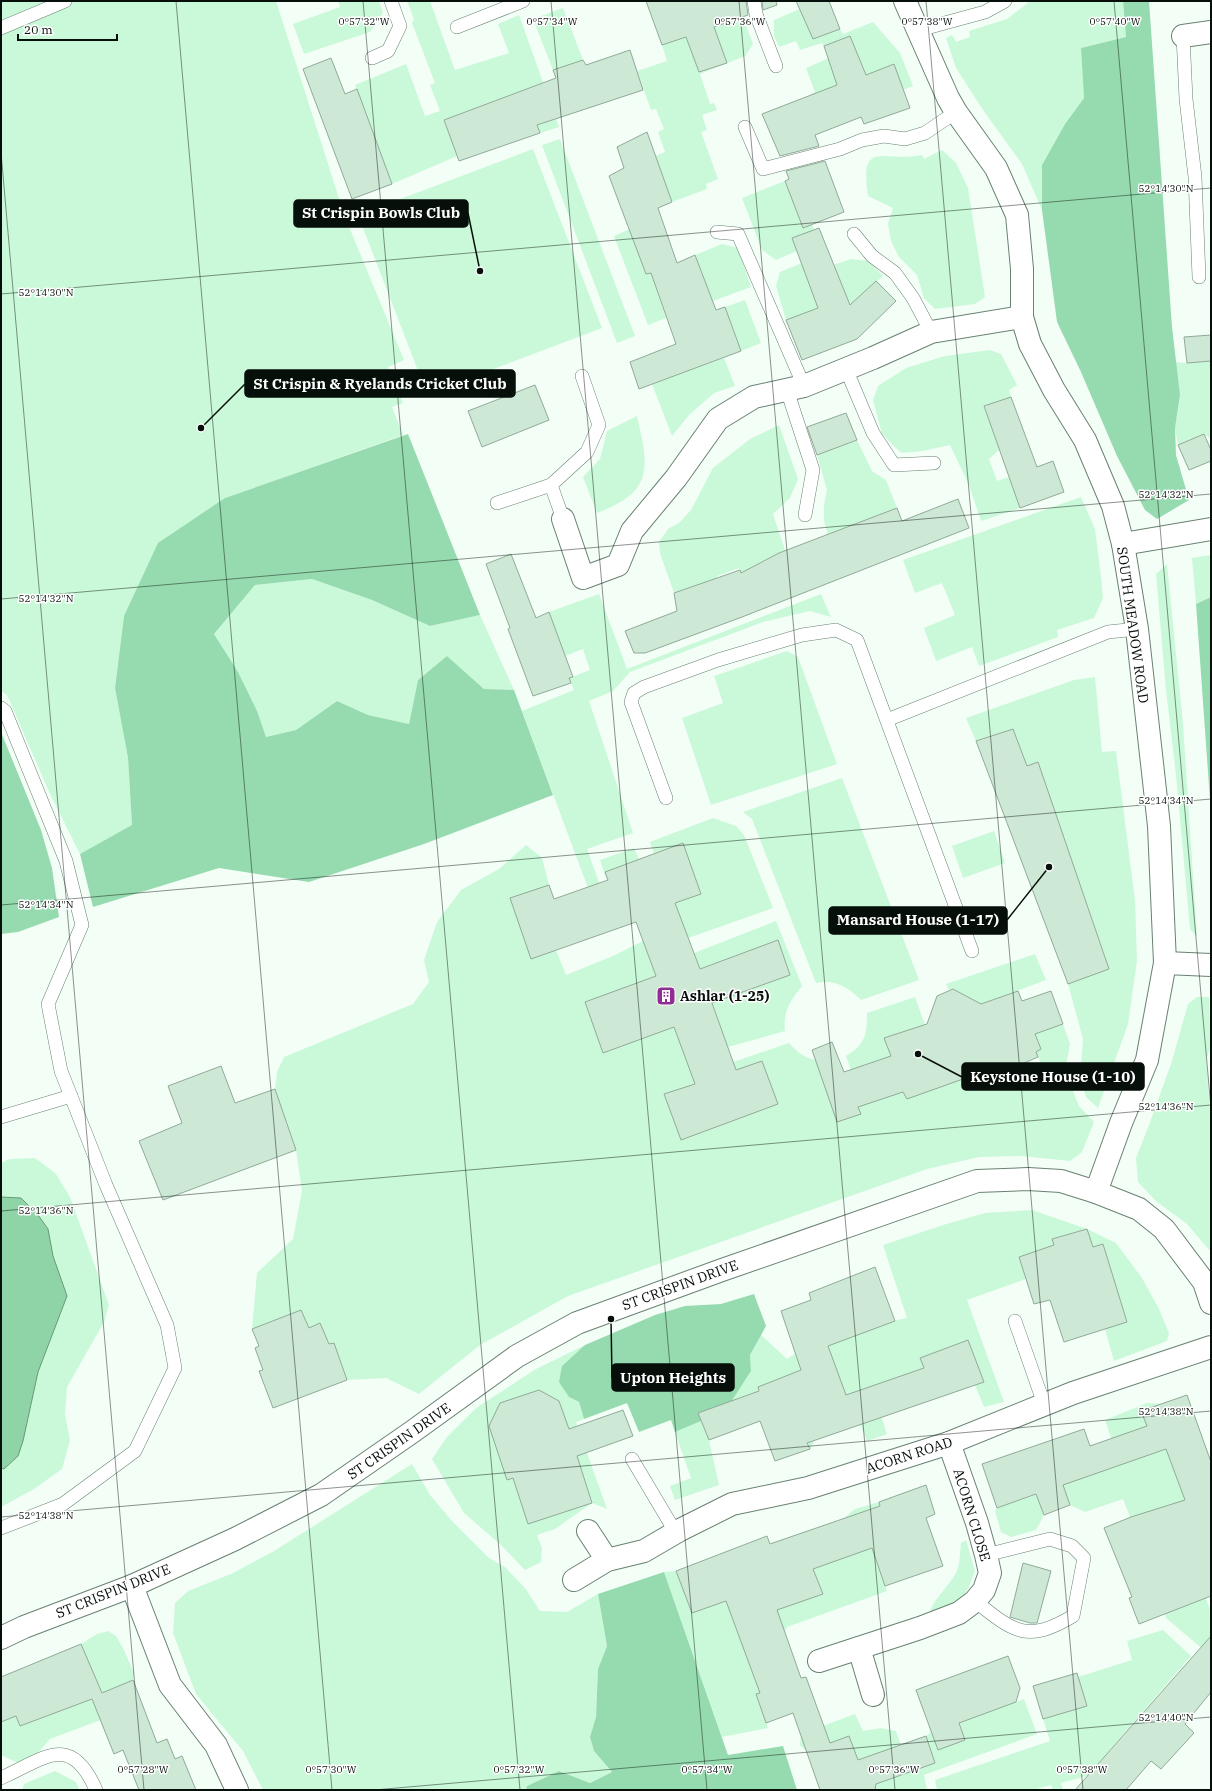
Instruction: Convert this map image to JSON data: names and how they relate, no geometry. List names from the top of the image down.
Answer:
{
  "streets": {
    "street": [
      "SOUTH MEADOW ROAD",
      "ST CRISPIN DRIVE",
      "ACORN ROAD",
      "ACORN CLOSE"
    ]
  },
  "crossings": [
    ["SOUTH MEADOW ROAD", "ST CRISPIN DRIVE"],
    ["ACORN ROAD", "ACORN CLOSE"]
  ],
  "places": {
    "other": [
      "St Crispin Bowls Club",
      "St Crispin & Ryelands Cricket Club",
      "Mansard House (1-17)",
      "Keystone House (1-10)",
      "Upton Heights"
    ],
    "building": ["Ashlar (1-25)"]
  },
  "scale_bar": "20 m",
  "coordinates": [
    "0°57'32\"W",
    "0°57'34\"W",
    "0°57'36\"W",
    "0°57'38\"W",
    "0°57'40\"W",
    "52°14'30\"N",
    "52°14'32\"N",
    "52°14'34\"N",
    "52°14'36\"N",
    "52°14'38\"N",
    "52°14'40\"N",
    "0°57'28\"W",
    "0°57'30\"W"
  ]
}
